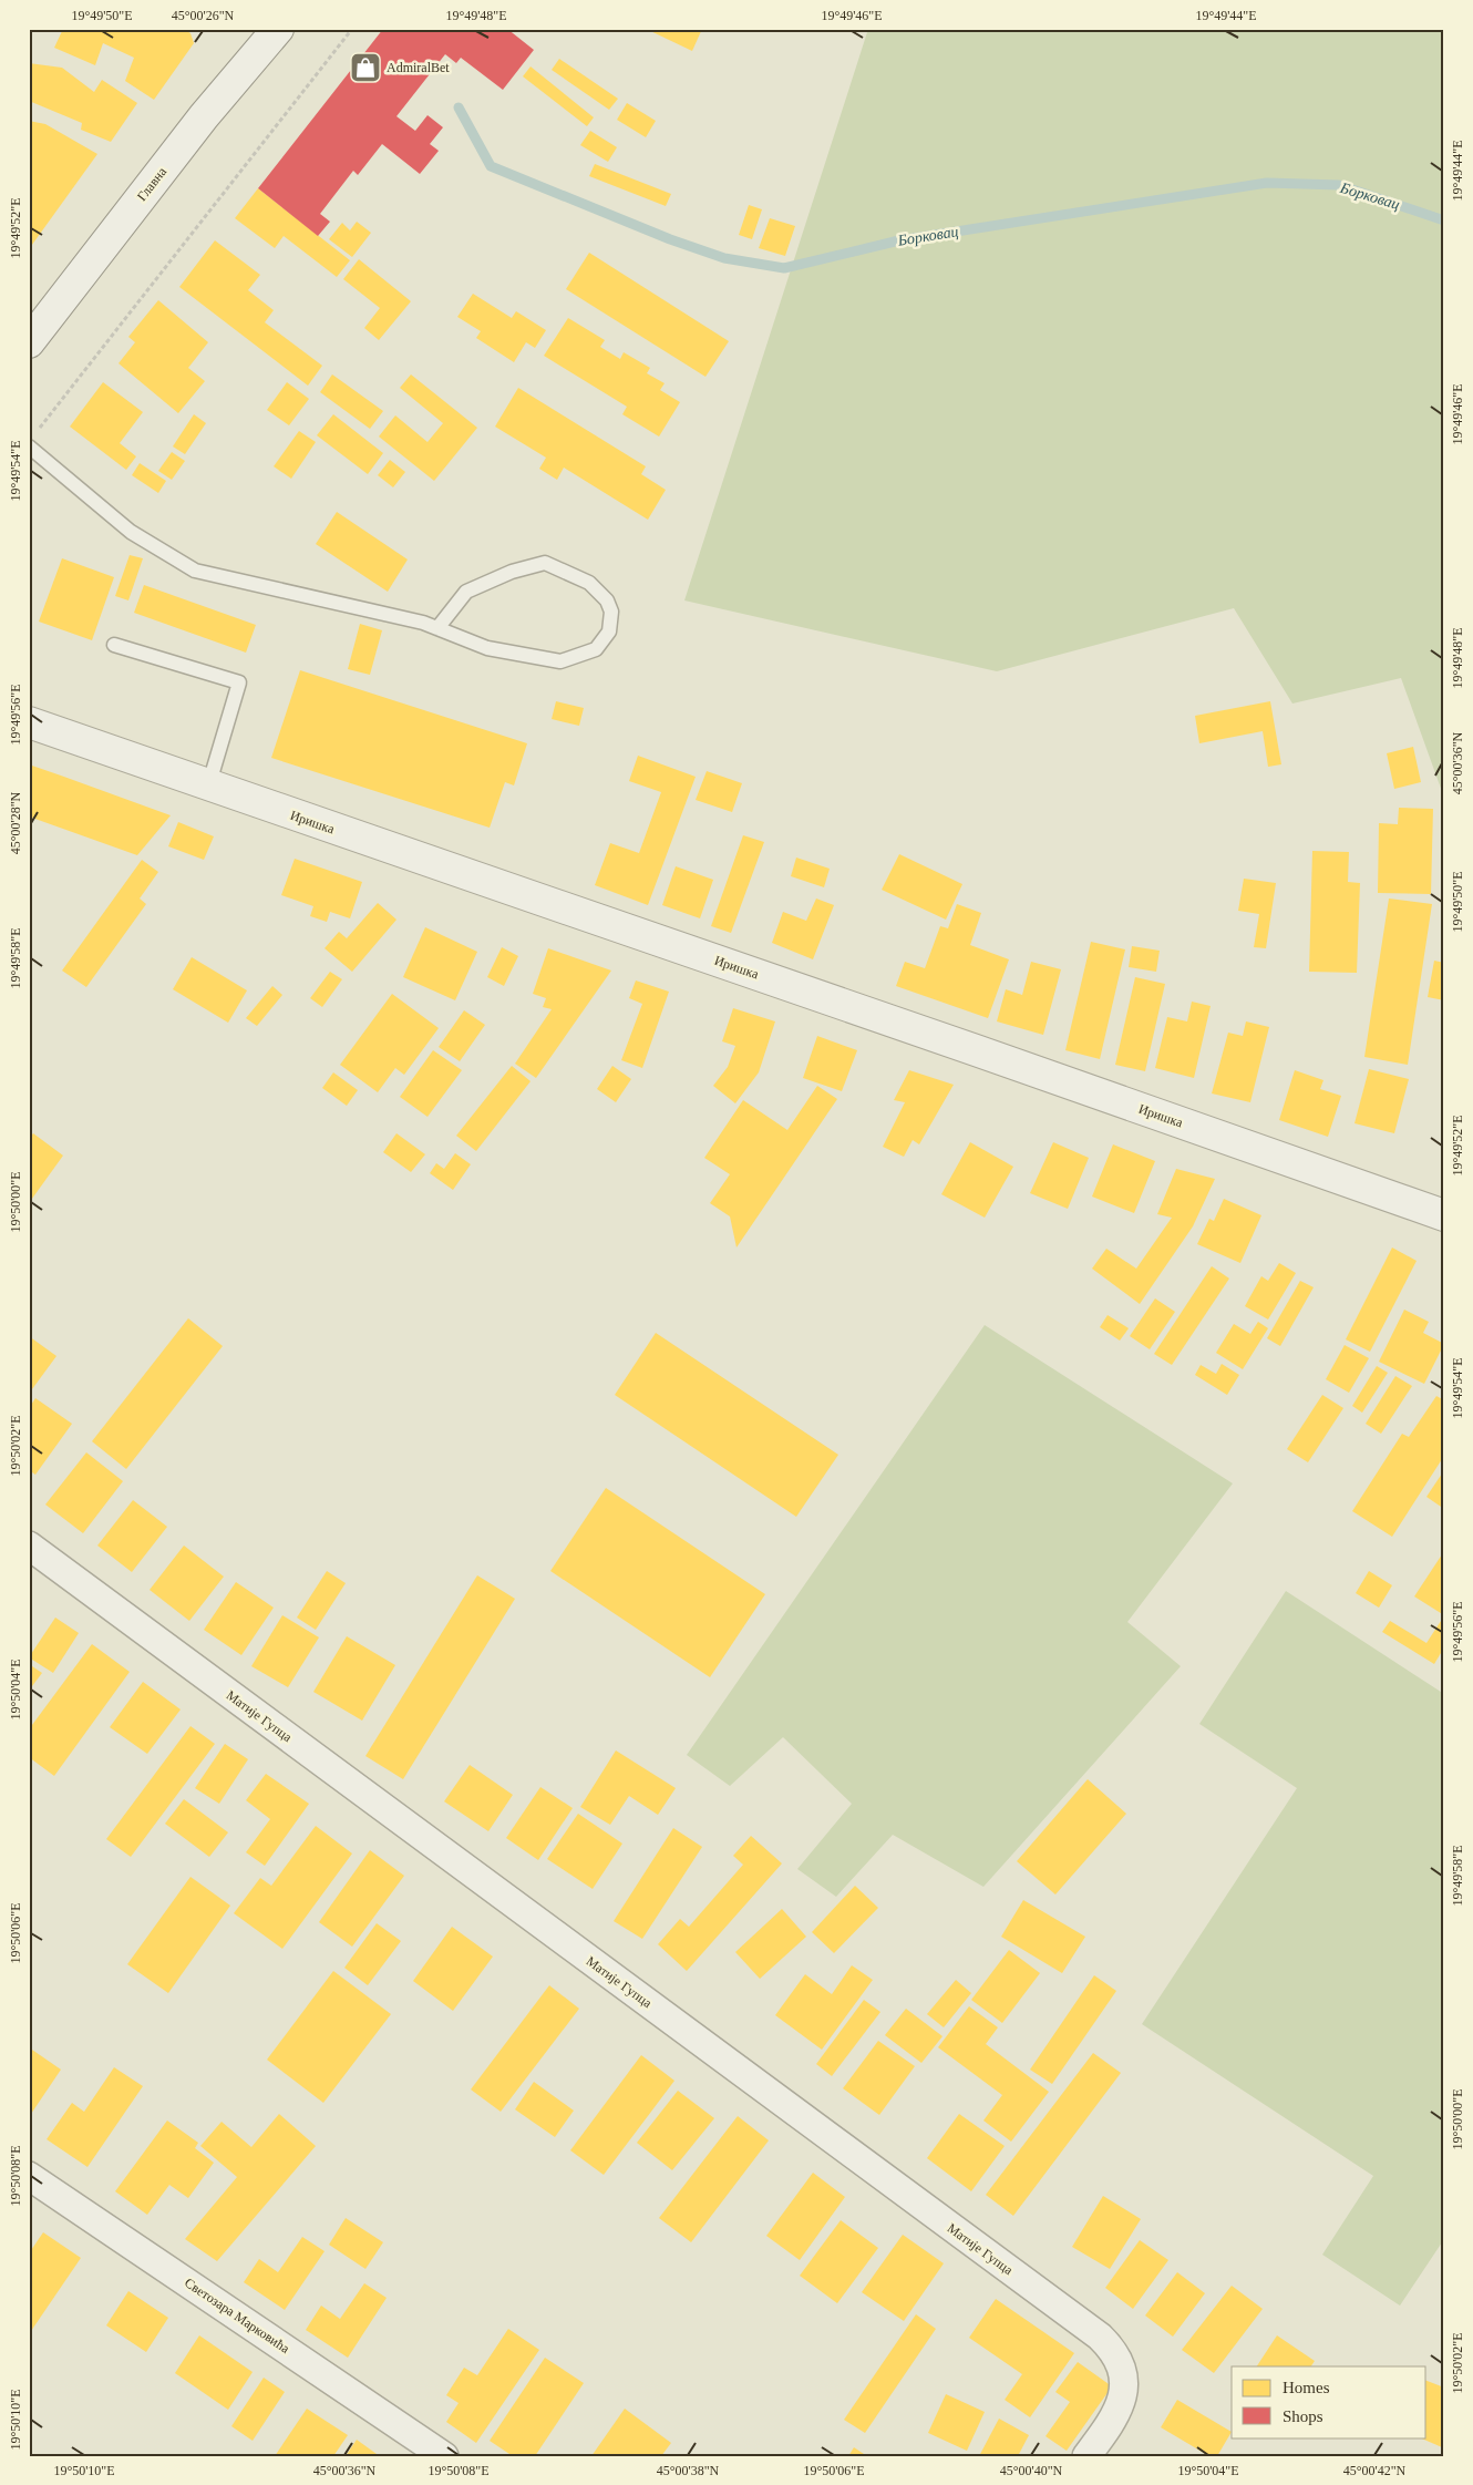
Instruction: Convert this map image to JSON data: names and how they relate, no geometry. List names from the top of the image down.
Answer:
{
  "streets": {
    "street": [
      "Главна",
      "Иришка",
      "Матије Гупца",
      "Светозара Марковића"
    ]
  },
  "water": ["Борковац"],
  "places": {
    "shop": ["AdmiralBet"]
  },
  "legend": ["Homes", "Shops"],
  "coordinates": [
    "19°49'50\"E",
    "45°00'26\"N",
    "19°49'48\"E",
    "19°49'46\"E",
    "19°49'44\"E",
    "19°49'52\"E",
    "19°49'54\"E",
    "19°49'56\"E",
    "45°00'36\"N",
    "45°00'28\"N",
    "19°49'58\"E",
    "19°50'00\"E",
    "19°50'02\"E",
    "19°50'04\"E",
    "19°50'06\"E",
    "19°50'08\"E",
    "19°50'10\"E",
    "45°00'38\"N",
    "45°00'40\"N",
    "45°00'42\"N"
  ]
}
